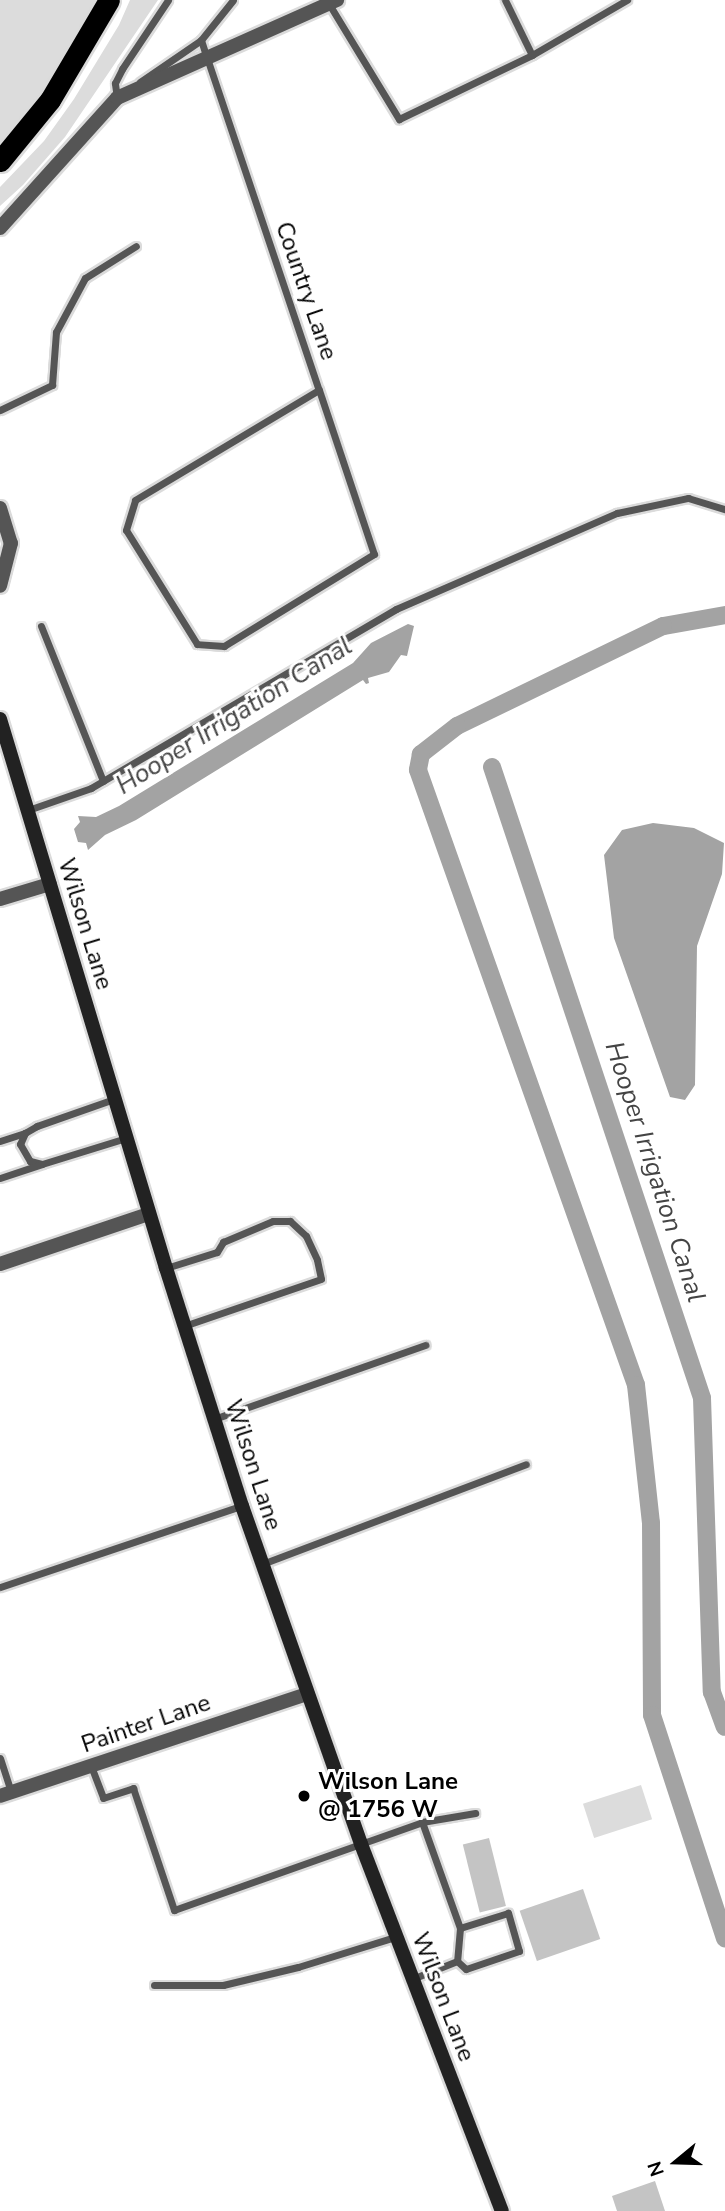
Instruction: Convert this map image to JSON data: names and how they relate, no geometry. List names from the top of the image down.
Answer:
{
  "streets": {
    "main road": ["Wilson Lane"],
    "street": ["Painter Lane"],
    "lane": ["Country Lane"]
  },
  "crossings": [
    ["Wilson Lane", "Painter Lane"]
  ],
  "water": ["Hooper Irrigation Canal"],
  "places": ["Wilson Lane @ 1756 W"],
  "north": "left"
}
